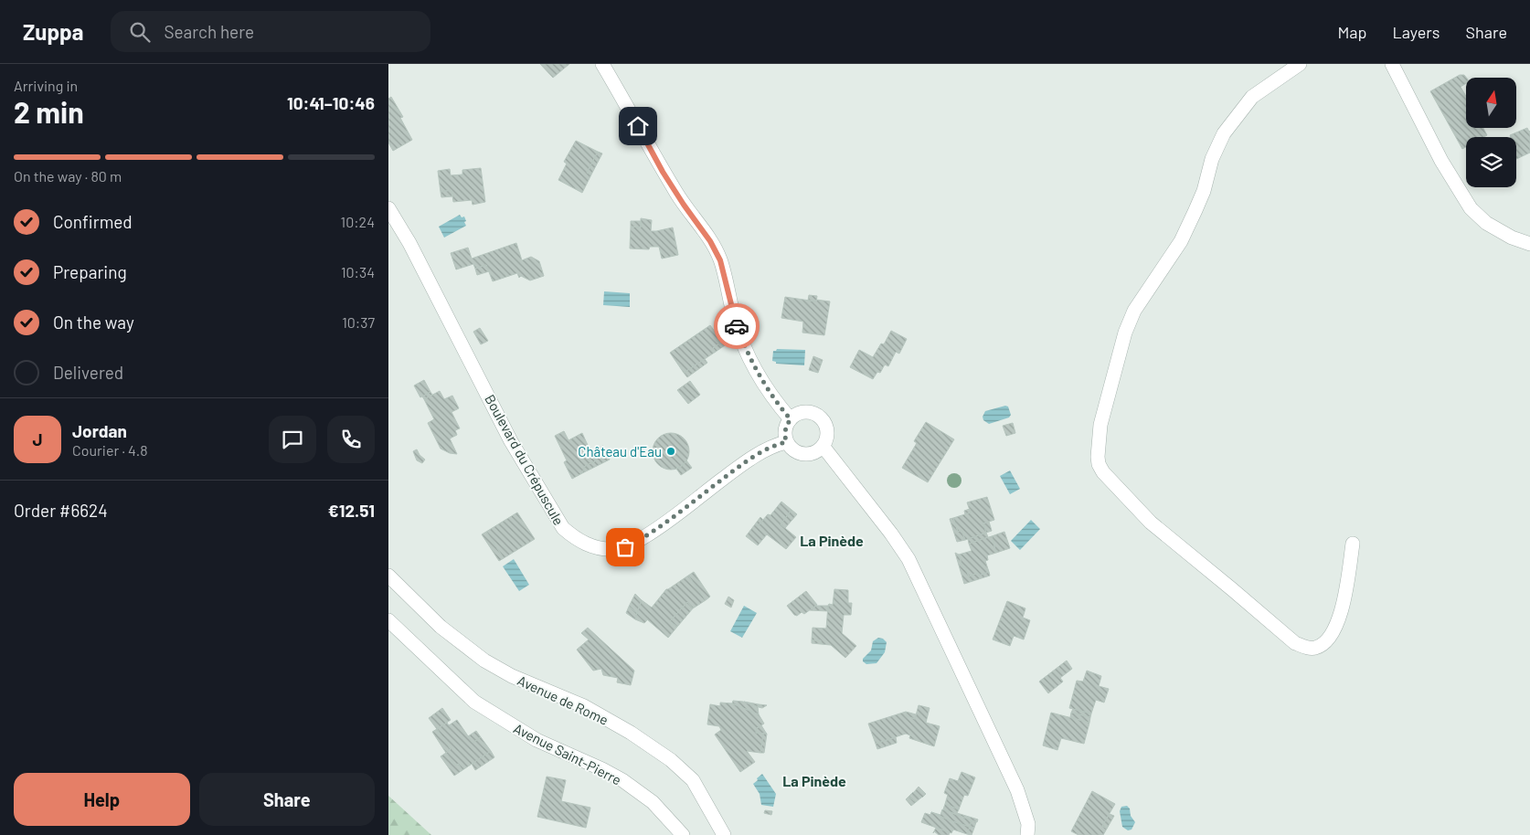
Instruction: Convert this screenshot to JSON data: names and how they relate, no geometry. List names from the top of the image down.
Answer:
{
  "streets": {
    "street": ["Boulevard du Crépuscule", "Avenue de Rome", "Avenue Saint-Pierre"]
  },
  "districts": ["La Pinède", "La Pinède"],
  "places": ["Château d'Eau"],
  "north": "top",
  "page": {
    "header": "Zuppa",
    "search": "Search here",
    "nav": ["Map", "Layers", "Share"],
    "heading": ["2 min", "Arriving in", "10:41–10:46"],
    "panel": [
      "Jordan",
      "Courier · 4.8",
      "Order #6624",
      "€12.51"
    ],
    "bar": "On the way · 80 m",
    "list": [
      ["Confirmed", "10:24"],
      ["Preparing", "10:34"],
      ["On the way", "10:37"],
      "Delivered"
    ],
    "round": "J",
    "buttons": ["Help", "Share"]
  }
}
